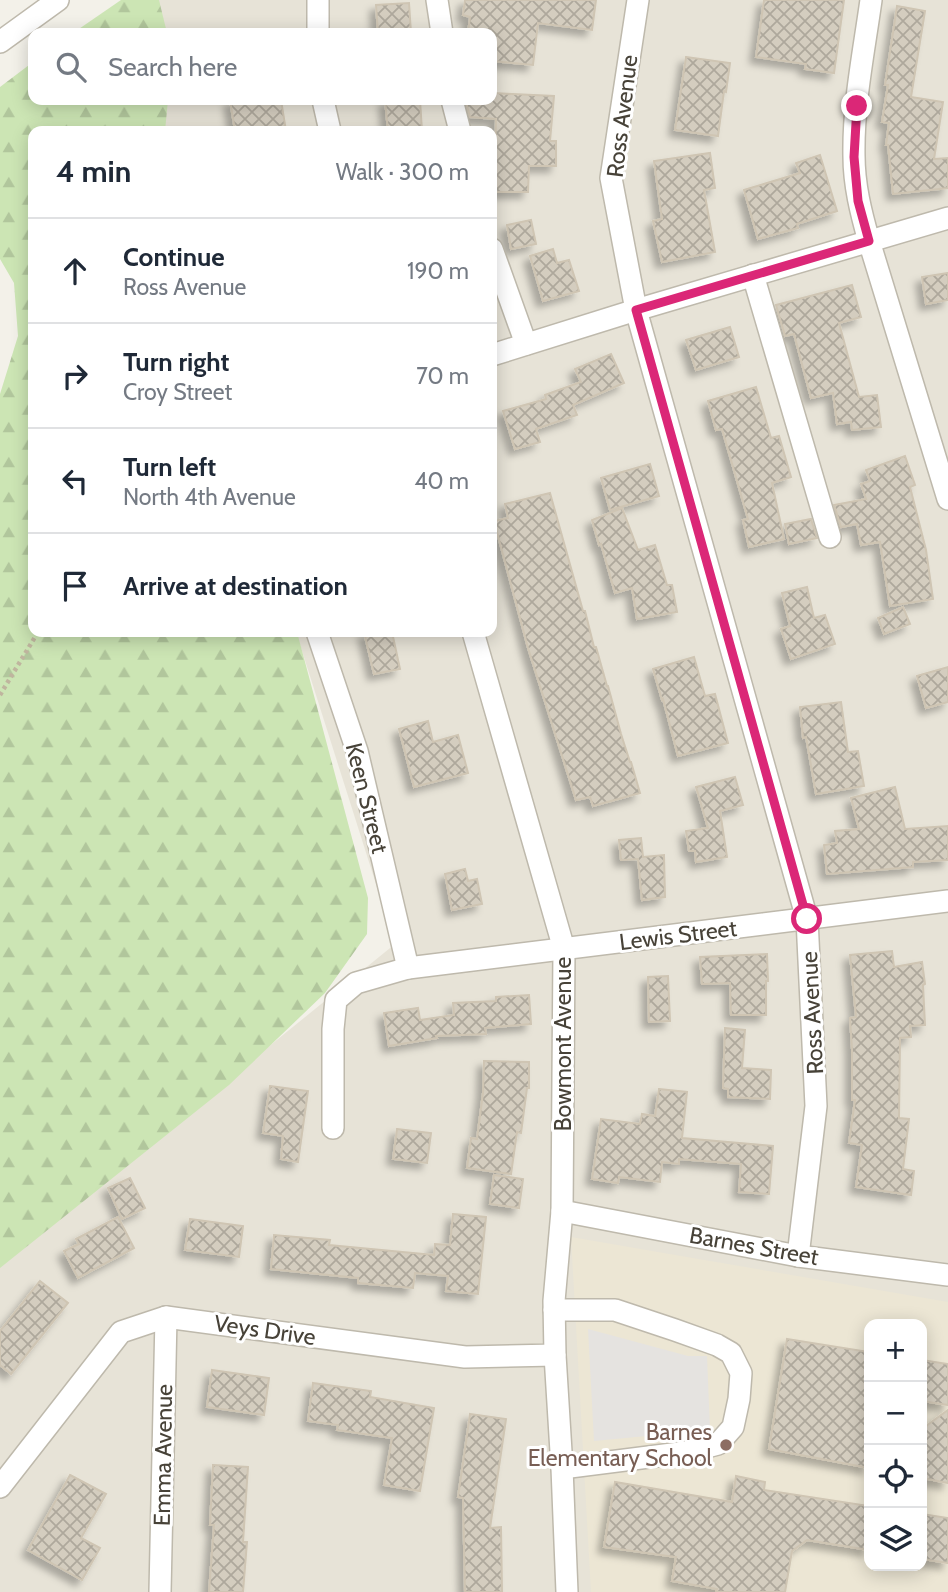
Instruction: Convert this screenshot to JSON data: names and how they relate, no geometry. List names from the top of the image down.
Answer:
{
  "streets": {
    "street": [
      "Ross Avenue",
      "Keen Street",
      "Lewis Street",
      "Bowmont Avenue",
      "Barnes Street",
      "Veys Drive",
      "Emma Avenue"
    ]
  },
  "crossings": [
    ["Ross Avenue", "Lewis Street"],
    ["Ross Avenue", "Barnes Street"],
    ["Keen Street", "Lewis Street"],
    ["Lewis Street", "Bowmont Avenue"],
    ["Bowmont Avenue", "Barnes Street"],
    ["Veys Drive", "Emma Avenue"]
  ],
  "places": ["Barnes Elementary School"],
  "page": {
    "search": "Search here",
    "heading": ["4 min", "Walk · 300 m"],
    "list": [
      ["Continue", "Ross Avenue", "190 m"],
      ["Turn right", "Croy Street", "70 m"],
      ["Turn left", "North 4th Avenue", "40 m"],
      "Arrive at destination"
    ],
    "map_buttons": ["+", "−"]
  }
}
